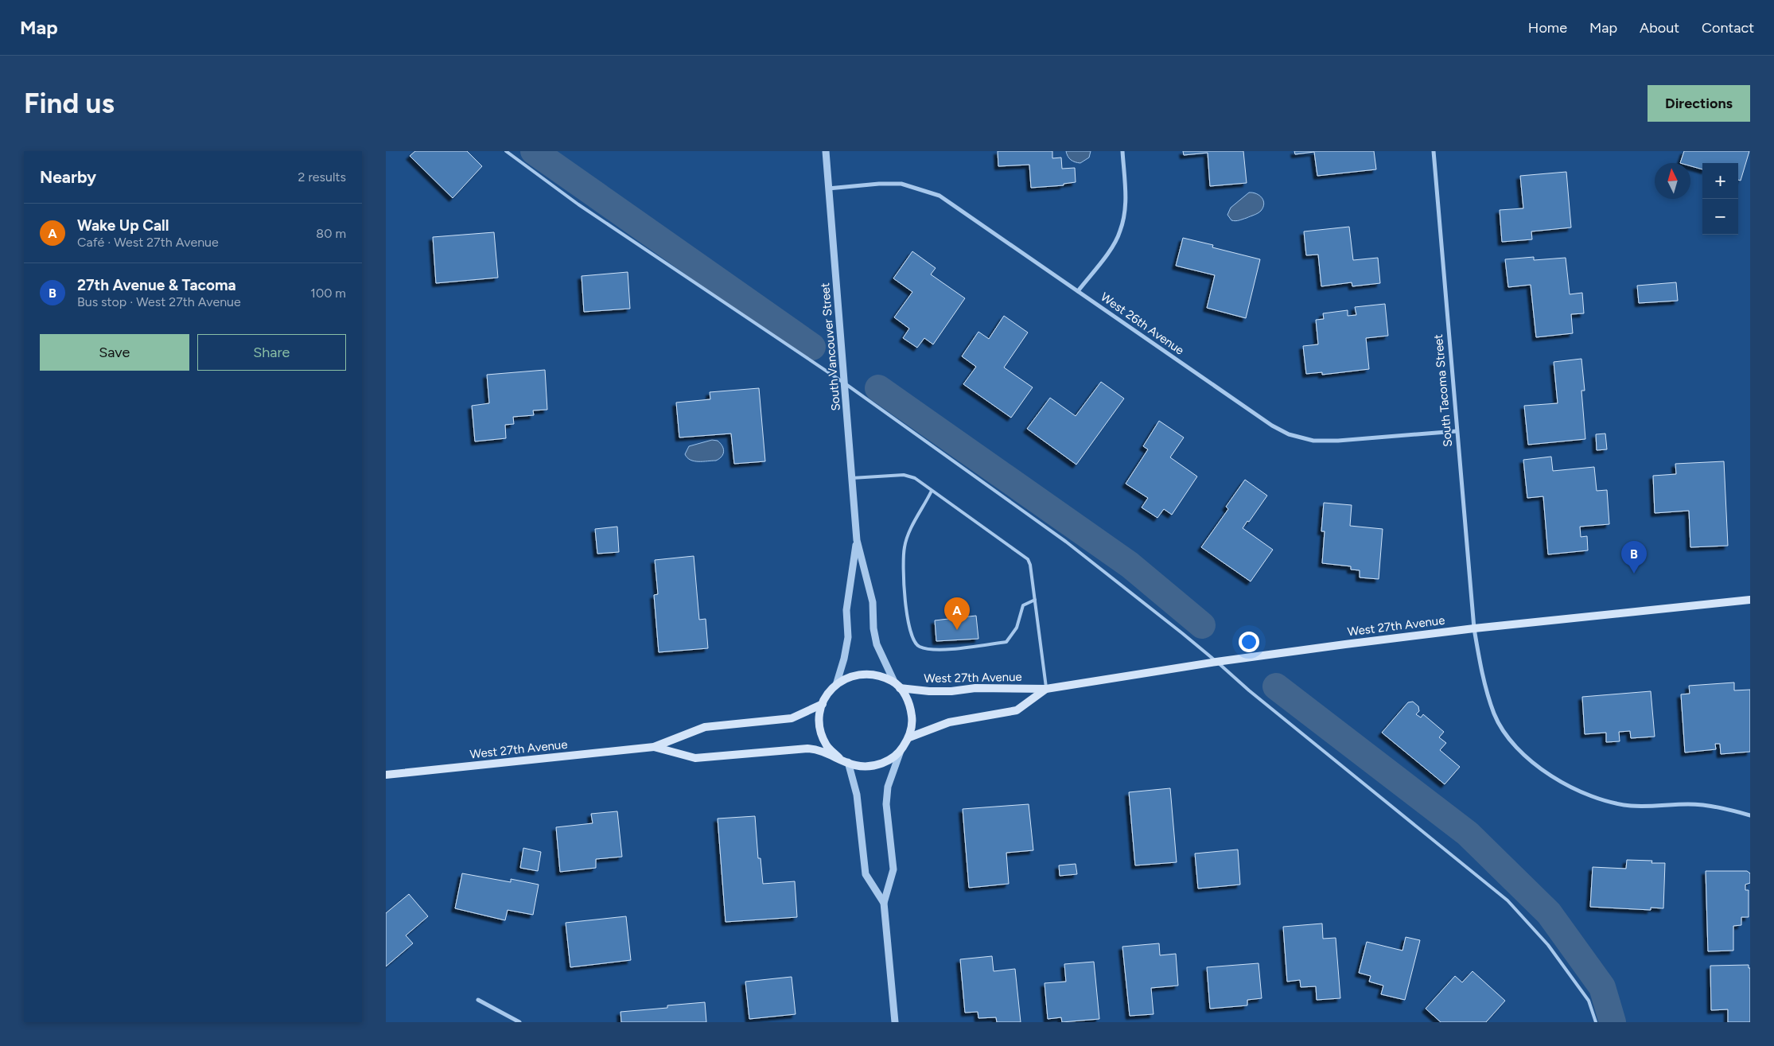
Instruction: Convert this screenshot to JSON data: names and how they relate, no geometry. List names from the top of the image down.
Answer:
{
  "streets": {
    "main road": ["West 27th Avenue"],
    "street": ["West 26th Avenue", "South Vancouver Street", "South Tacoma Street"]
  },
  "crossings": [
    ["West 26th Avenue", "South Vancouver Street"],
    ["West 26th Avenue", "South Tacoma Street"],
    ["South Vancouver Street", "West 27th Avenue"],
    ["South Tacoma Street", "West 27th Avenue"]
  ],
  "north": "top",
  "page": {
    "header": "Map",
    "nav": [
      "Home",
      "Map",
      "About",
      "Contact"
    ],
    "buttons": [
      "Directions",
      ["Save", "Share"]
    ],
    "title": "Find us",
    "heading": ["Nearby", "2 results"],
    "map_buttons": ["+", "−"],
    "list": [
      {
        "mark": "A",
        "name": "Wake Up Call",
        "note": "Café · West 27th Avenue",
        "value": "80 m"
      },
      {
        "mark": "B",
        "name": "27th Avenue & Tacoma",
        "note": "Bus stop · West 27th Avenue",
        "value": "100 m"
      }
    ],
    "pins": ["B", "A"]
  }
}
